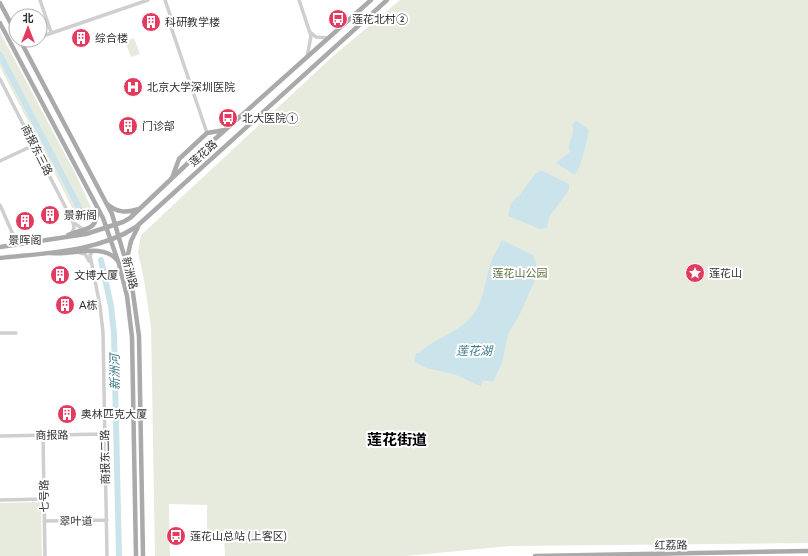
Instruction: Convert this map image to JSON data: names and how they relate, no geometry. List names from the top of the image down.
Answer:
{
  "streets": {
    "main road": ["莲花路", "新洲路", "红荔路"],
    "street": [
      "商报东三路",
      "商报路",
      "商报东二路",
      "七号路",
      "翠叶道"
    ]
  },
  "crossings": [
    ["莲花路", "新洲路"],
    ["商报路", "商报东二路"],
    ["商报路", "七号路"],
    ["商报东二路", "翠叶道"],
    ["七号路", "翠叶道"]
  ],
  "districts": ["莲花街道"],
  "water": ["莲花湖", "新洲河"],
  "parks": ["莲花山公园"],
  "places": {
    "bus stop": ["莲花北村②", "北大医院①", "莲花山总站 (上客区)"],
    "building": [
      "科研教学楼",
      "综合楼",
      "门诊部",
      "景新阁",
      "景晖阁",
      "文博大厦",
      "A栋",
      "奥林匹克大厦"
    ],
    "hospital": ["北京大学深圳医院"],
    "place": ["莲花山"]
  },
  "north": "top"
}
